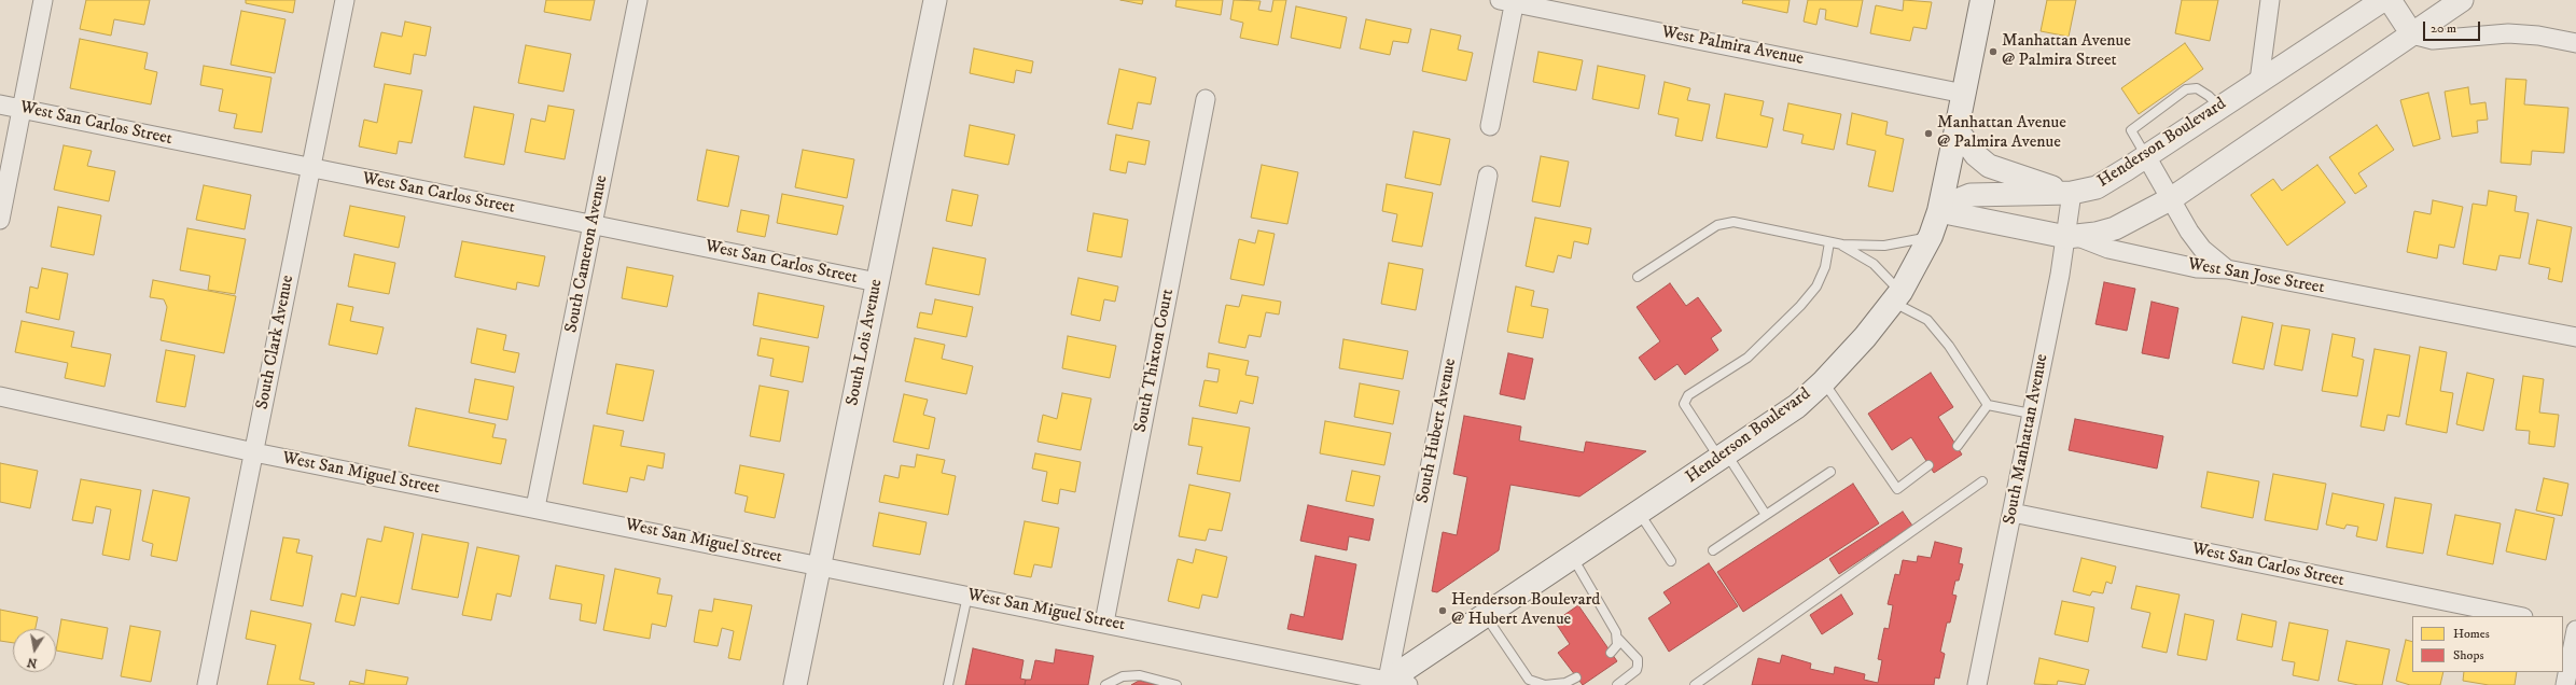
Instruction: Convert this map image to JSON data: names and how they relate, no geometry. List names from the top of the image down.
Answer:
{
  "streets": {
    "main road": ["Henderson Boulevard"],
    "street": [
      "West Palmira Avenue",
      "West San Carlos Street",
      "South Cameron Avenue",
      "West San Jose Street",
      "South Clark Avenue",
      "South Lois Avenue",
      "South Thixton Court",
      "South Hubert Avenue",
      "South Manhattan Avenue",
      "West San Miguel Street"
    ]
  },
  "crossings": [
    ["West San Carlos Street", "South Cameron Avenue"],
    ["West San Carlos Street", "South Clark Avenue"],
    ["West San Carlos Street", "South Lois Avenue"],
    ["West San Carlos Street", "South Manhattan Avenue"],
    ["Henderson Boulevard", "West San Jose Street"],
    ["Henderson Boulevard", "South Hubert Avenue"],
    ["Henderson Boulevard", "South Manhattan Avenue"],
    ["Henderson Boulevard", "West San Miguel Street"],
    ["South Cameron Avenue", "West San Miguel Street"],
    ["West San Jose Street", "South Manhattan Avenue"],
    ["South Clark Avenue", "West San Miguel Street"],
    ["South Lois Avenue", "West San Miguel Street"],
    ["South Thixton Court", "West San Miguel Street"],
    ["South Hubert Avenue", "West San Miguel Street"]
  ],
  "places": ["Manhattan Avenue @ Palmira Street", "Manhattan Avenue @ Palmira Avenue", "Henderson Boulevard @ Hubert Avenue"],
  "legend": ["Homes", "Shops"],
  "scale_bar": "20 m",
  "north": "bottom"
}
